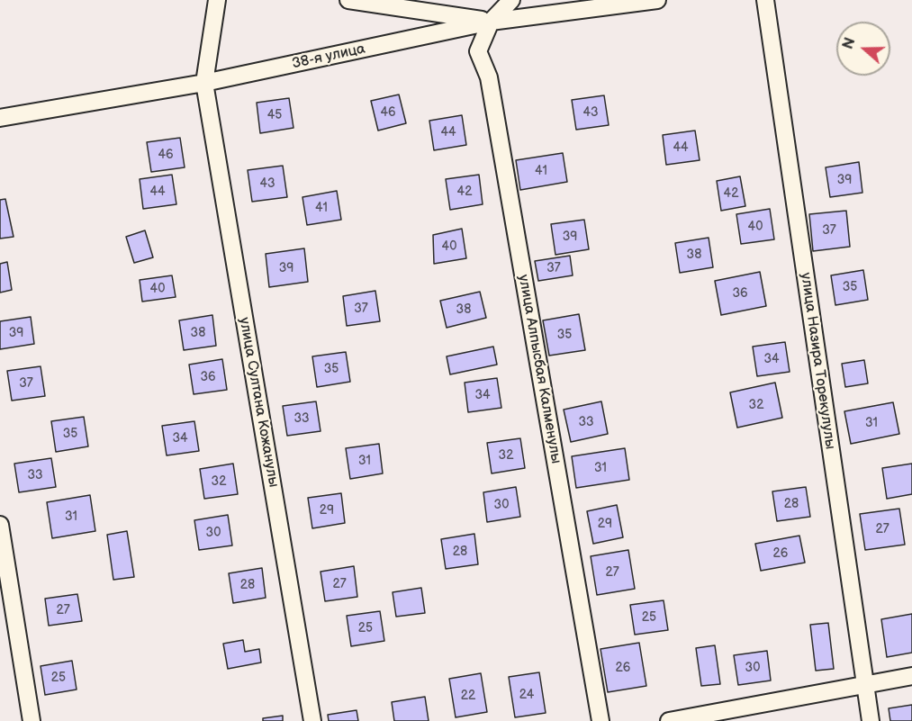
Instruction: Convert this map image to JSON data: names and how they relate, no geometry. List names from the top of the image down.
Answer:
{
  "streets": {
    "street": [
      "38-я улица",
      "улица Назира Торекулулы",
      "улица Алпысбая Калменулы",
      "улица Султана Кожанулы"
    ]
  },
  "crossings": [
    ["38-я улица", "улица Алпысбая Калменулы"],
    ["38-я улица", "улица Султана Кожанулы"]
  ],
  "house_numbers": [
    "46",
    "43",
    "45",
    "44",
    "44",
    "46",
    "41",
    "39",
    "43",
    "44",
    "42",
    "42",
    "41",
    "40",
    "37",
    "39",
    "40",
    "38",
    "39",
    "37",
    "35",
    "40",
    "36",
    "37",
    "38",
    "39",
    "38",
    "35",
    "34",
    "35",
    "36",
    "37",
    "34",
    "32",
    "33",
    "33",
    "31",
    "35",
    "34",
    "32",
    "31",
    "31",
    "33",
    "32",
    "28",
    "30",
    "29",
    "31",
    "29",
    "27",
    "30",
    "28",
    "26",
    "27",
    "27",
    "28",
    "27",
    "25",
    "25",
    "26",
    "30",
    "25",
    "24",
    "22"
  ],
  "north": "left"
}
